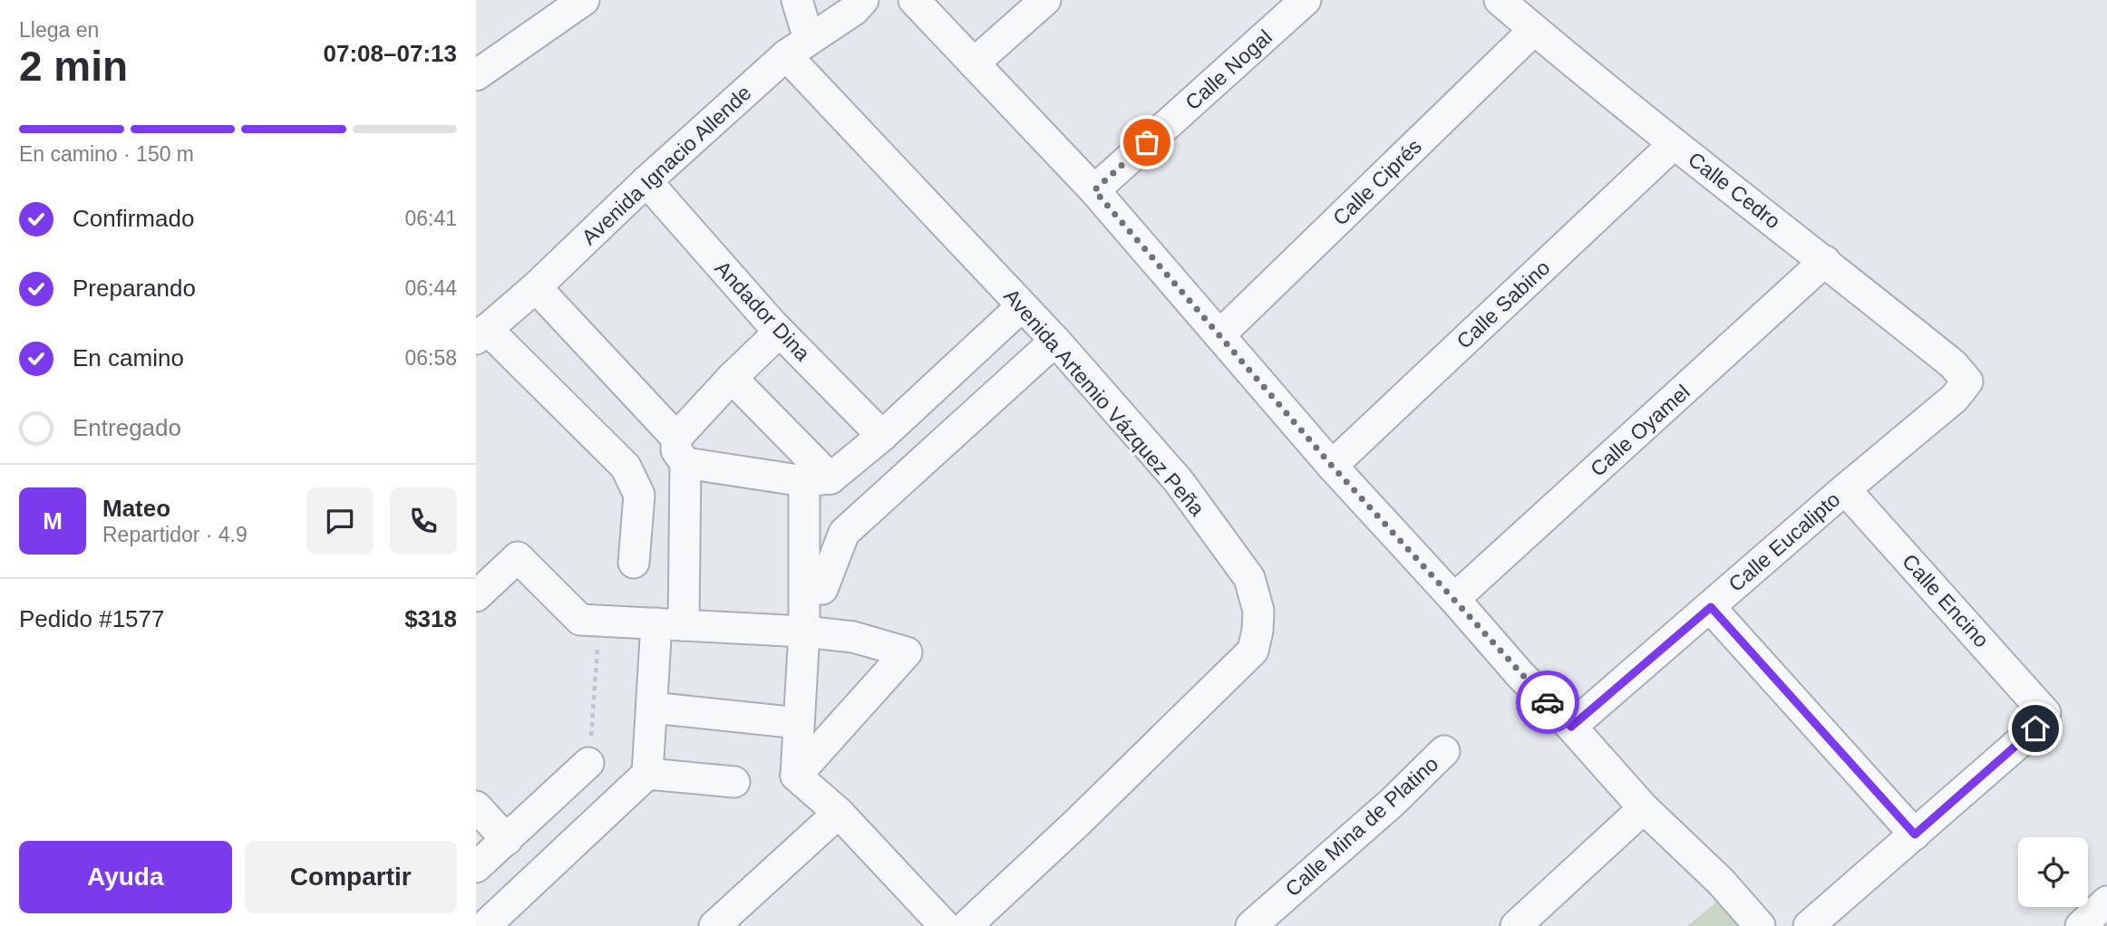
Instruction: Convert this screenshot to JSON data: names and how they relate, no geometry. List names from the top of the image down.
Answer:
{
  "streets": {
    "street": [
      "Calle Nogal",
      "Avenida Ignacio Allende",
      "Calle Ciprés",
      "Calle Cedro",
      "Calle Sabino",
      "Andador Dina",
      "Avenida Artemio Vázquez Peña",
      "Calle Oyamel",
      "Calle Eucalipto",
      "Calle Encino",
      "Calle Mina de Platino"
    ]
  },
  "crossings": [
    ["Avenida Ignacio Allende", "Andador Dina"],
    ["Avenida Ignacio Allende", "Avenida Artemio Vázquez Peña"],
    ["Calle Ciprés", "Calle Cedro"],
    ["Calle Cedro", "Calle Sabino"],
    ["Calle Cedro", "Calle Oyamel"],
    ["Calle Cedro", "Calle Eucalipto"],
    ["Calle Eucalipto", "Calle Encino"]
  ],
  "page": {
    "heading": ["2 min", "Llega en", "07:08–07:13"],
    "panel": [
      "Mateo",
      "Repartidor · 4.9",
      "Pedido #1577",
      "$318"
    ],
    "bar": "En camino · 150 m",
    "list": [
      ["Confirmado", "06:41"],
      ["Preparando", "06:44"],
      ["En camino", "06:58"],
      "Entregado"
    ],
    "round": "M",
    "buttons": ["Ayuda", "Compartir"]
  }
}
